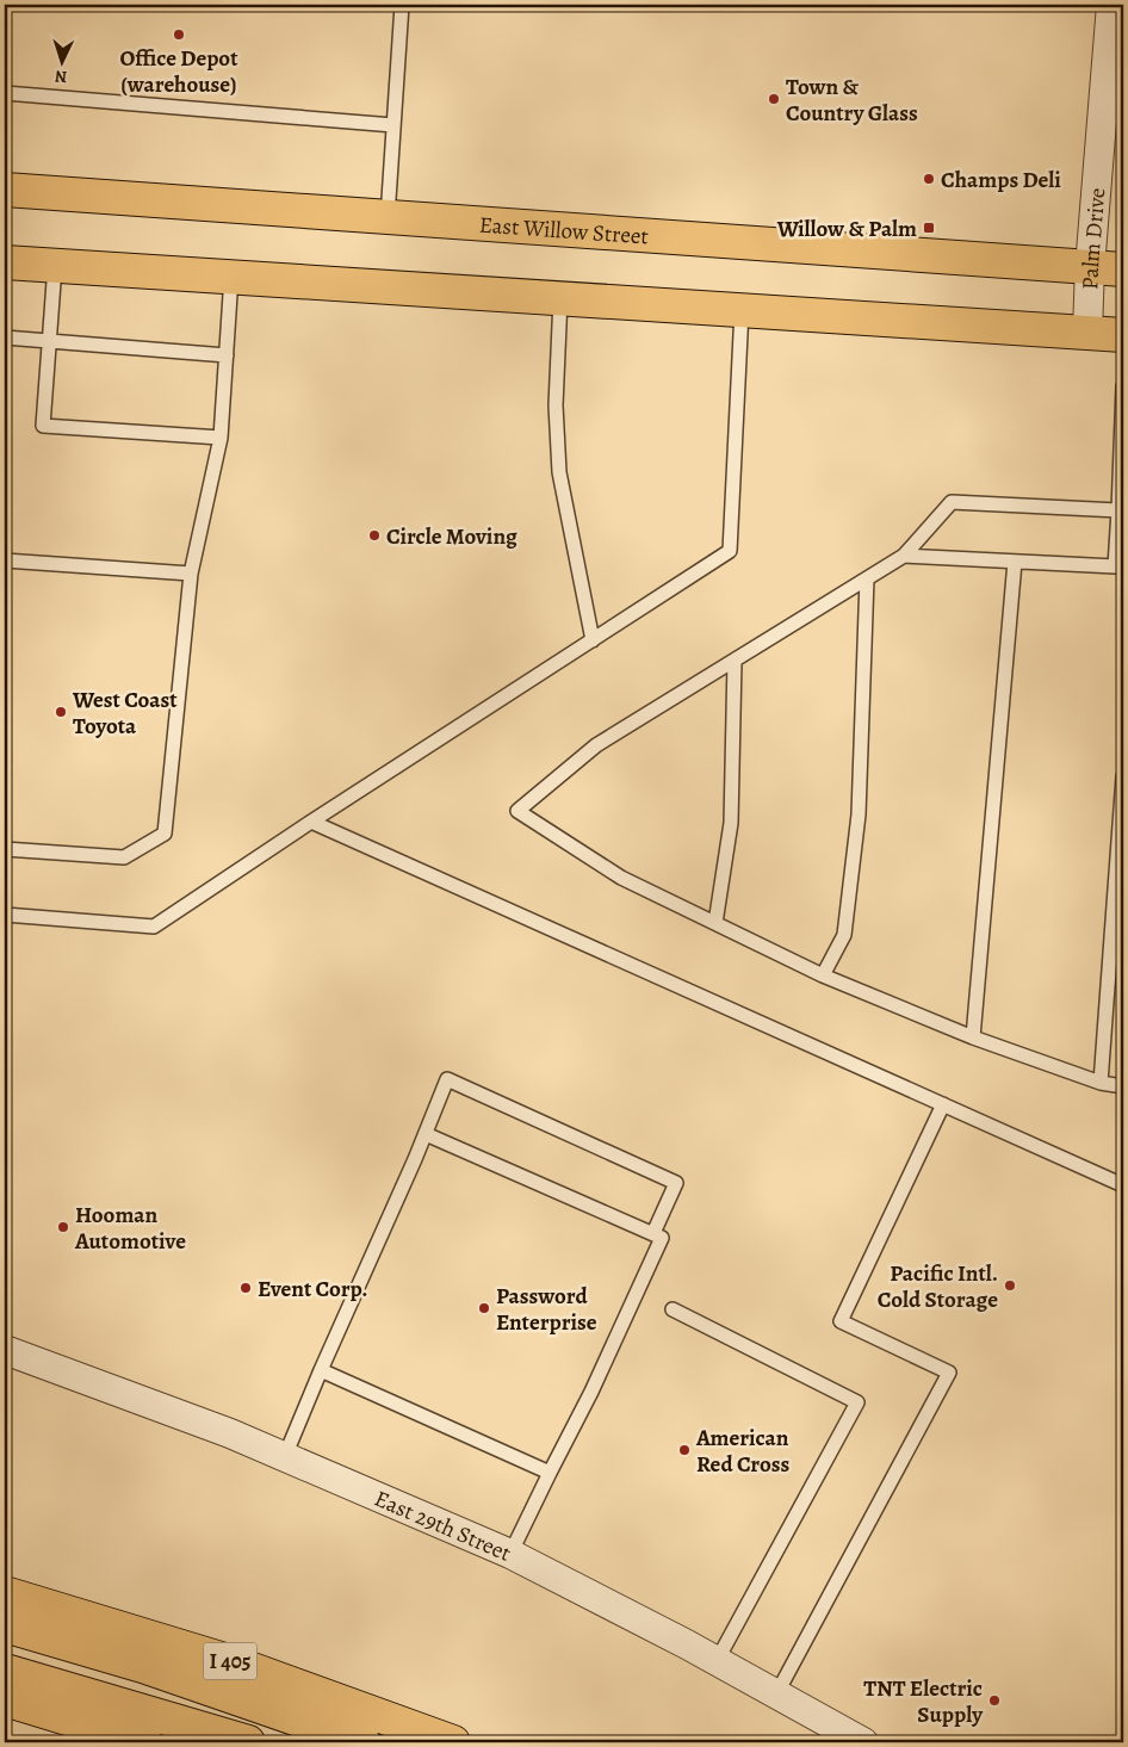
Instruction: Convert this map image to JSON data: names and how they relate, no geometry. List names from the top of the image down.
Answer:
{
  "streets": {
    "main road": ["East Willow Street", "I 405"],
    "street": ["Palm Drive", "East 29th Street"]
  },
  "crossings": [
    ["East Willow Street", "Palm Drive"]
  ],
  "places": {
    "other": [
      "Office Depot (warehouse)",
      "Town & Country Glass",
      "Champs Deli",
      "Circle Moving",
      "West Coast Toyota",
      "Hooman Automotive",
      "Pacific Intl. Cold Storage",
      "Event Corp.",
      "Password Enterprise",
      "American Red Cross",
      "TNT Electric Supply"
    ],
    "transit": ["Willow & Palm"]
  },
  "north": "bottom"
}
